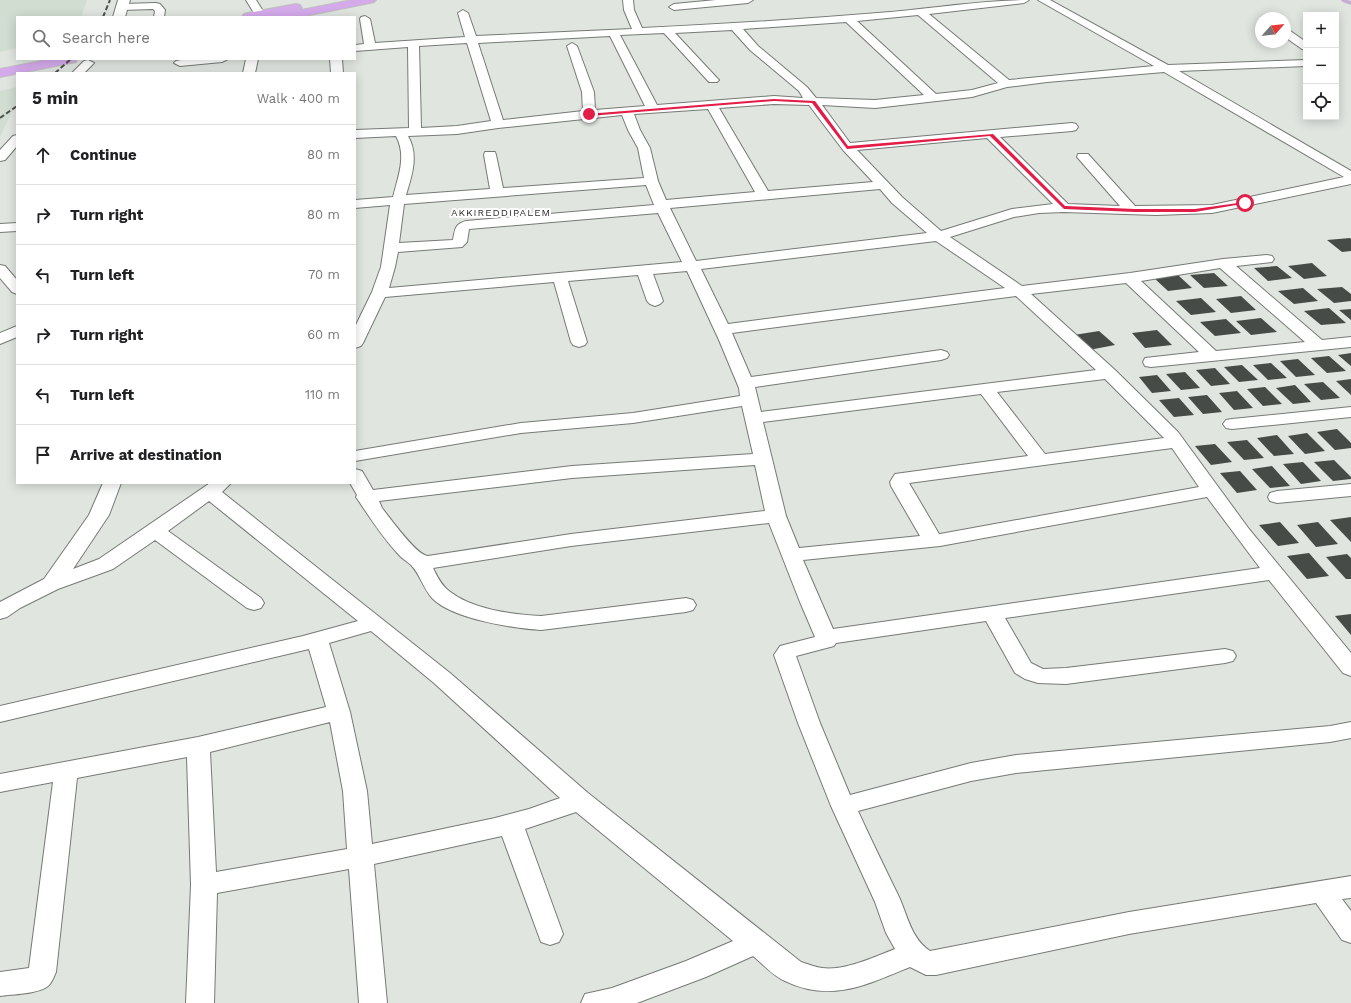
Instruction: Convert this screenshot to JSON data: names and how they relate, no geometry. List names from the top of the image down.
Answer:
{
  "districts": ["AKKIREDDIPALEM"],
  "north": "top right",
  "page": {
    "map_buttons": ["+", "−"],
    "search": "Search here",
    "heading": ["5 min", "Walk · 400 m"],
    "list": [
      ["Continue", "80 m"],
      ["Turn right", "80 m"],
      ["Turn left", "70 m"],
      ["Turn right", "60 m"],
      ["Turn left", "110 m"],
      "Arrive at destination"
    ]
  }
}
